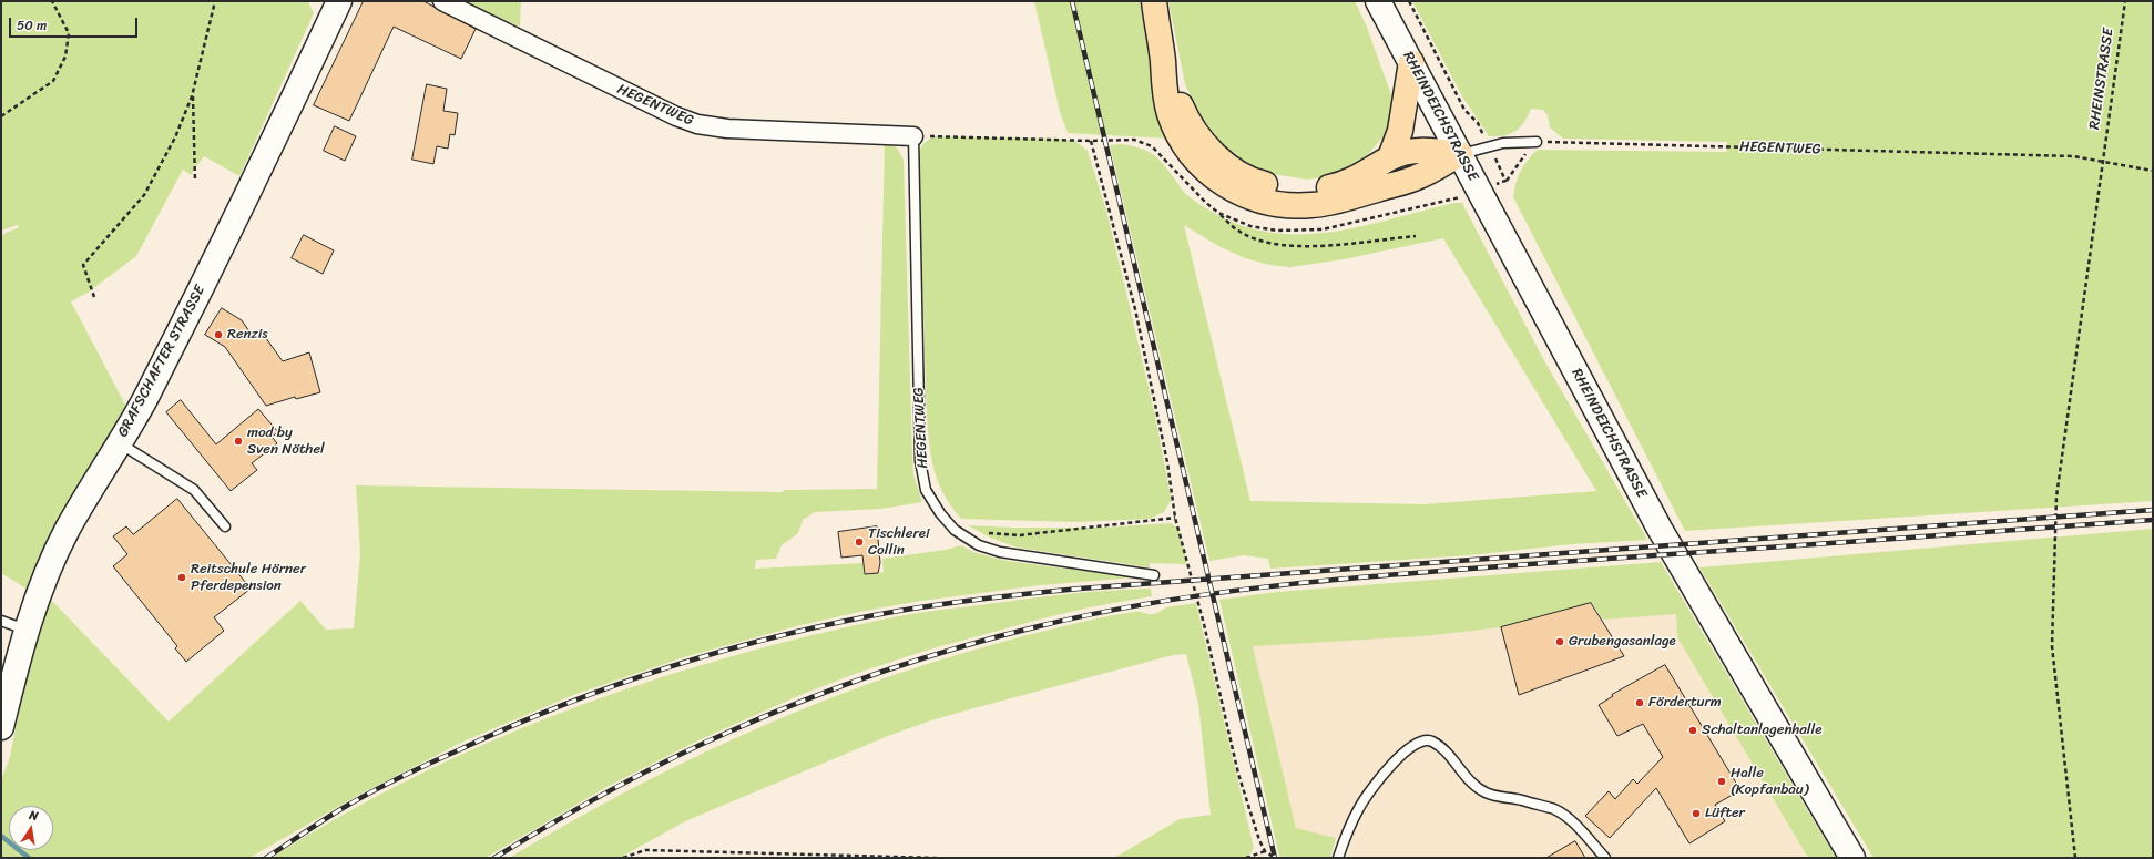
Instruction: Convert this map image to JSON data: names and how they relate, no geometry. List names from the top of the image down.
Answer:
{
  "streets": {
    "main road": ["RHEINDEICHSTRASSE", "GRAFSCHAFTER STRASSE"],
    "street": ["HEGENTWEG"],
    "path": ["RHEINSTRASSE"]
  },
  "crossings": [
    ["RHEINSTRASSE", "HEGENTWEG"]
  ],
  "places": [
    "Renzis",
    "mod by Sven Nöthel",
    "Tischlerei Collin",
    "Reitschule Hörner Pferdepension",
    "Grubengasanlage",
    "Förderturm",
    "Schaltanlagenhalle",
    "Halle (Kopfanbau)",
    "Lüfter"
  ],
  "scale_bar": "50 m",
  "north": "top"
}
